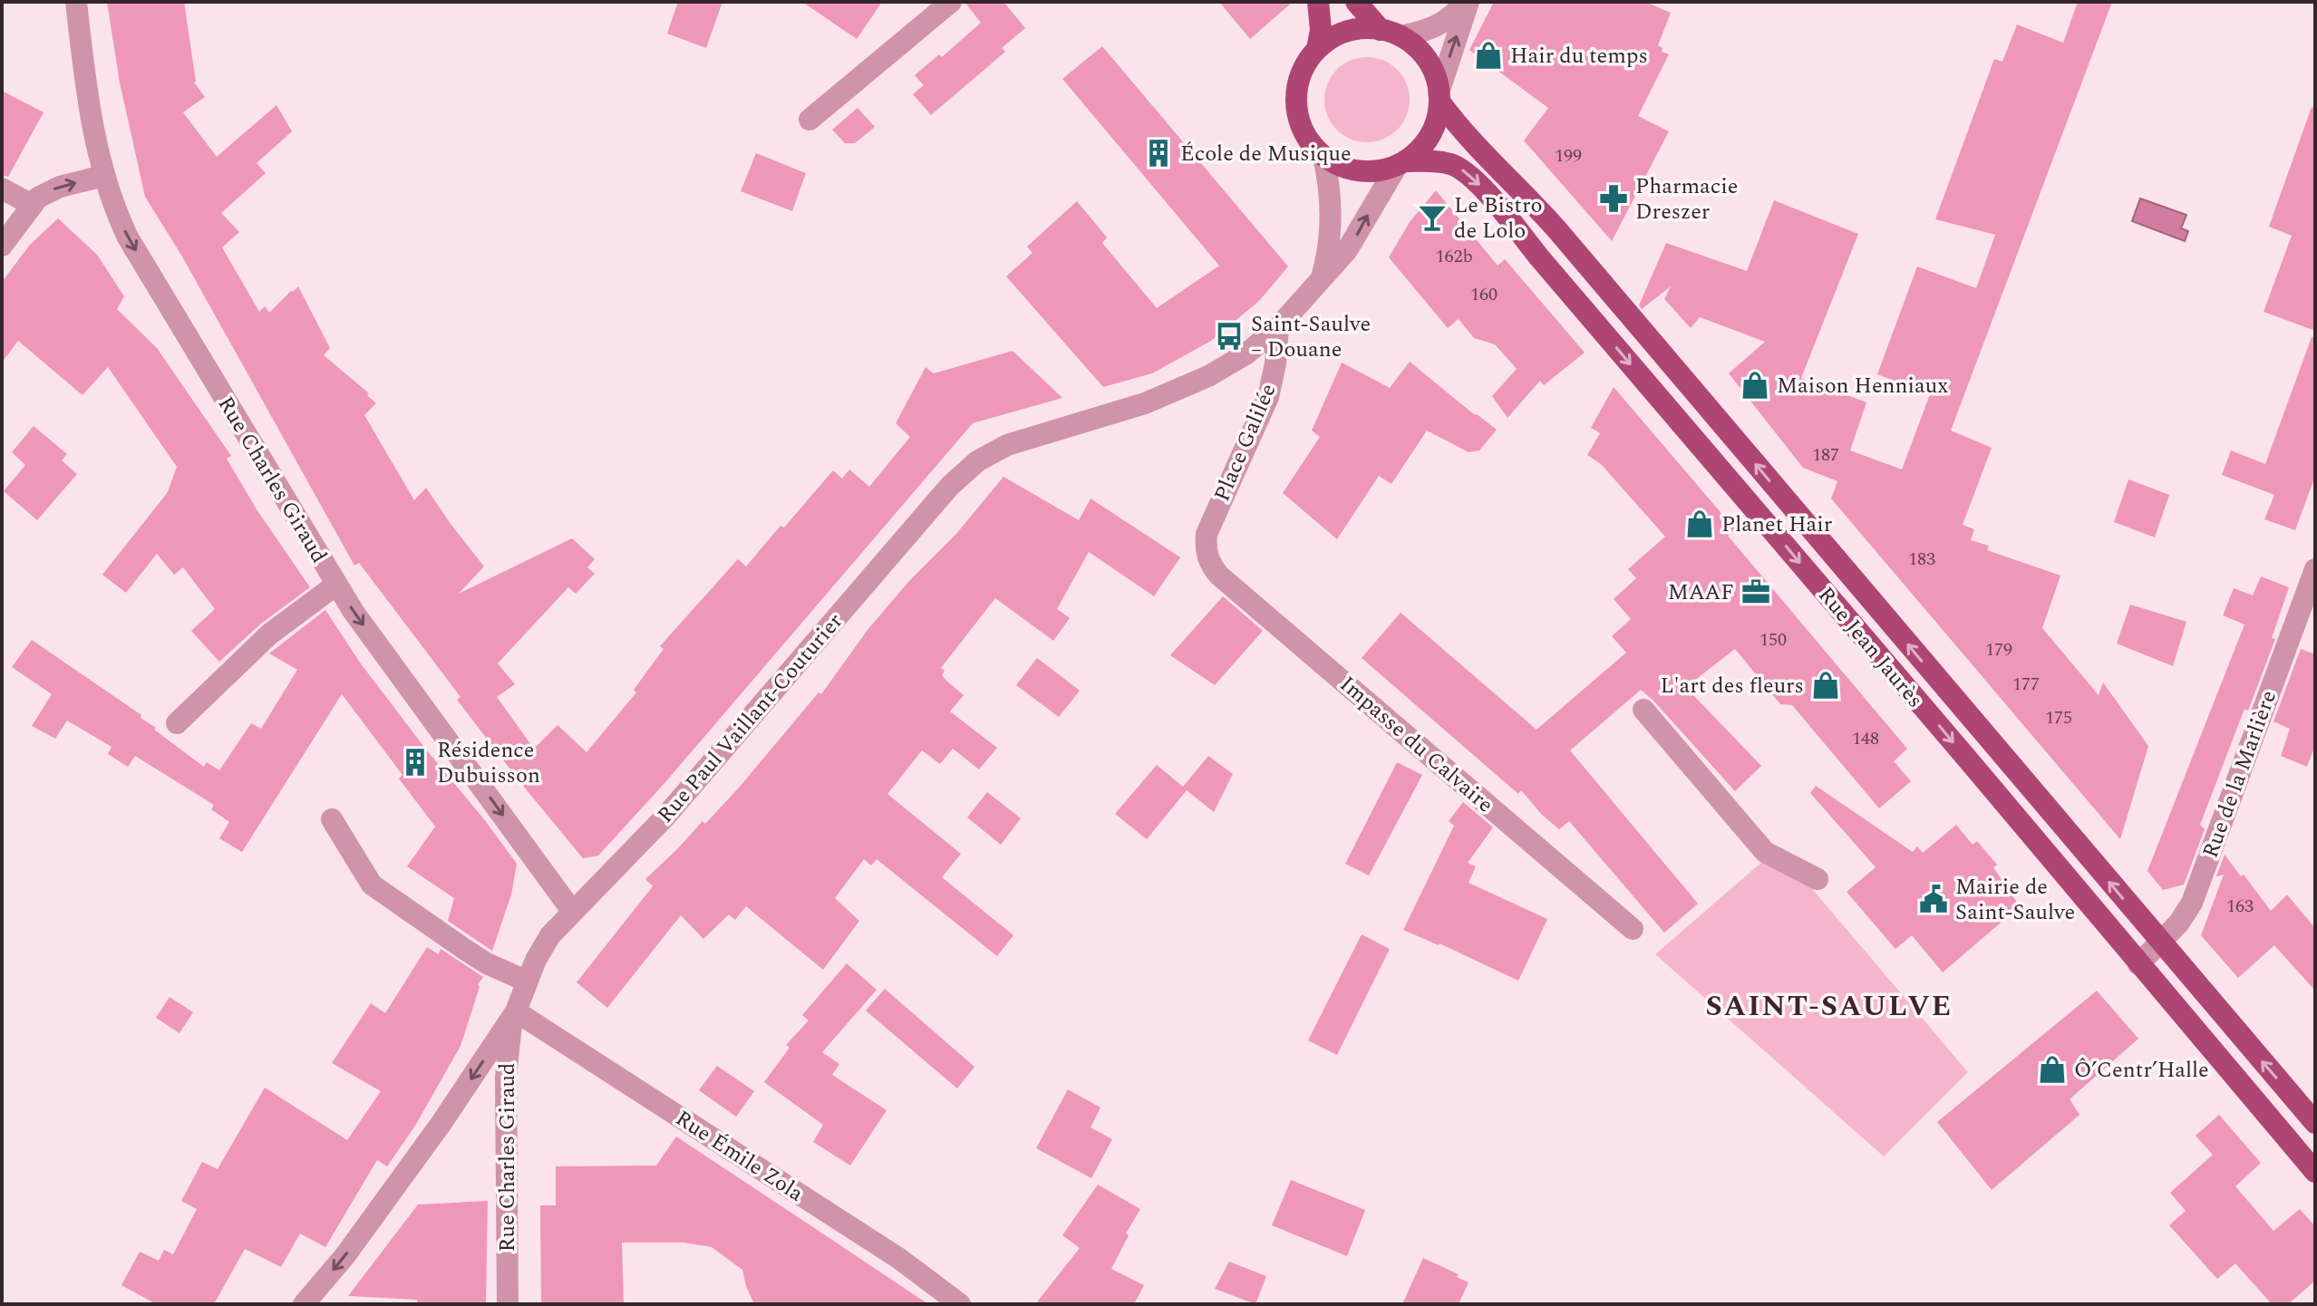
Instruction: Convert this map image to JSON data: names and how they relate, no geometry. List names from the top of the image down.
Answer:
{
  "streets": {
    "main road": ["Rue Jean Jaurès"],
    "street": [
      "Place Galilée",
      "Rue Charles Giraud",
      "Rue Paul Vaillant-Couturier",
      "Impasse du Calvaire",
      "Rue de la Marlière",
      "Rue Émile Zola"
    ]
  },
  "crossings": [
    ["Place Galilée", "Rue Paul Vaillant-Couturier"],
    ["Place Galilée", "Impasse du Calvaire"],
    ["Rue Charles Giraud", "Rue Paul Vaillant-Couturier"],
    ["Rue Charles Giraud", "Rue Émile Zola"],
    ["Rue Jean Jaurès", "Rue Paul Vaillant-Couturier"],
    ["Rue Jean Jaurès", "Rue de la Marlière"],
    ["Rue Paul Vaillant-Couturier", "Rue Émile Zola"]
  ],
  "one_way": ["Rue Charles Giraud"],
  "districts": ["SAINT-SAULVE"],
  "places": {
    "shop": [
      "Hair du temps",
      "Maison Henniaux",
      "Planet Hair",
      "L'art des fleurs",
      "Ô’Centr’Halle"
    ],
    "building": ["École de Musique", "Résidence Dubuisson"],
    "pharmacy": ["Pharmacie Dreszer"],
    "bar": ["Le Bistro de Lolo"],
    "bus stop": ["Saint-Saulve – Douane"],
    "office": ["MAAF"],
    "public building": ["Mairie de Saint-Saulve"]
  },
  "house_numbers": [
    "199",
    "162b",
    "160",
    "187",
    "183",
    "150",
    "179",
    "177",
    "175",
    "148",
    "163"
  ]
}
